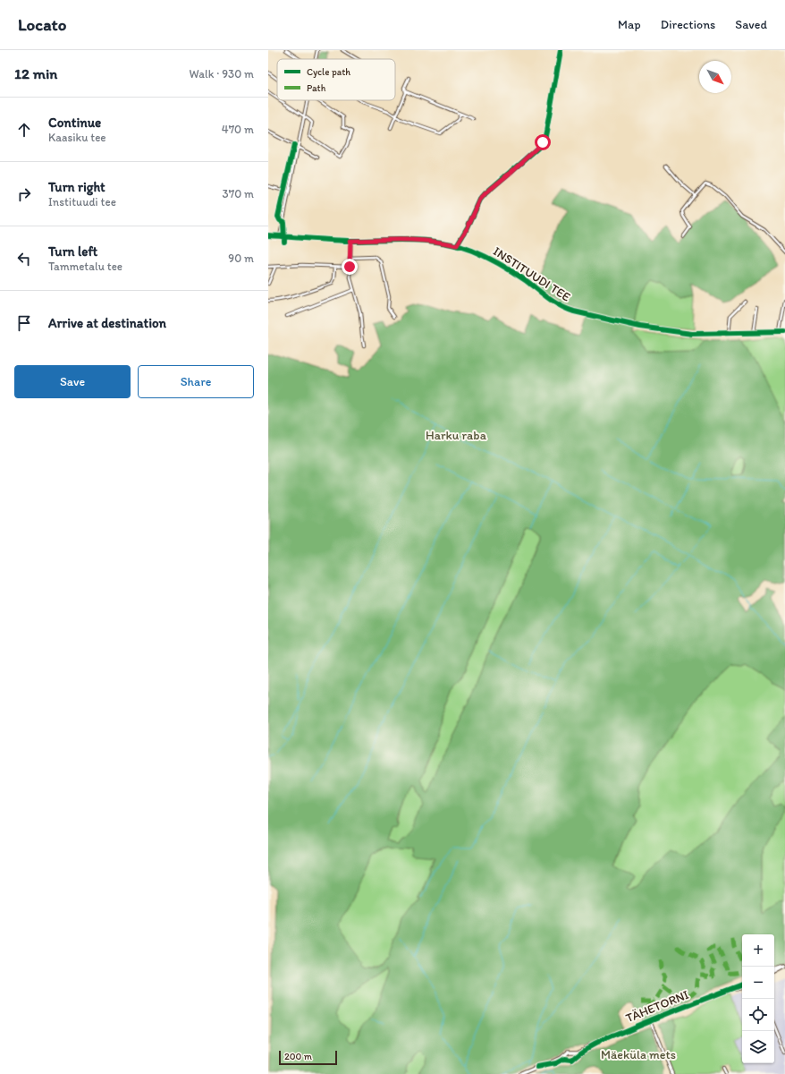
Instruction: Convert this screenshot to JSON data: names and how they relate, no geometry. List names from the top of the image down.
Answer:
{
  "streets": {
    "street": ["INSTITUUDI TEE", "TÄHETORNI"]
  },
  "parks": ["Harku raba", "Mäeküla mets"],
  "legend": ["Cycle path", "Path"],
  "scale_bar": "200 m",
  "north": "bottom right",
  "page": {
    "header": "Locato",
    "nav": ["Map", "Directions", "Saved"],
    "heading": ["12 min", "Walk · 930 m"],
    "list": [
      ["Continue", "Kaasiku tee", "470 m"],
      ["Turn right", "Instituudi tee", "370 m"],
      ["Turn left", "Tammetalu tee", "90 m"],
      "Arrive at destination"
    ],
    "buttons": ["Save", "Share"],
    "map_buttons": ["+", "−"],
    "scale": "200 m"
  }
}
